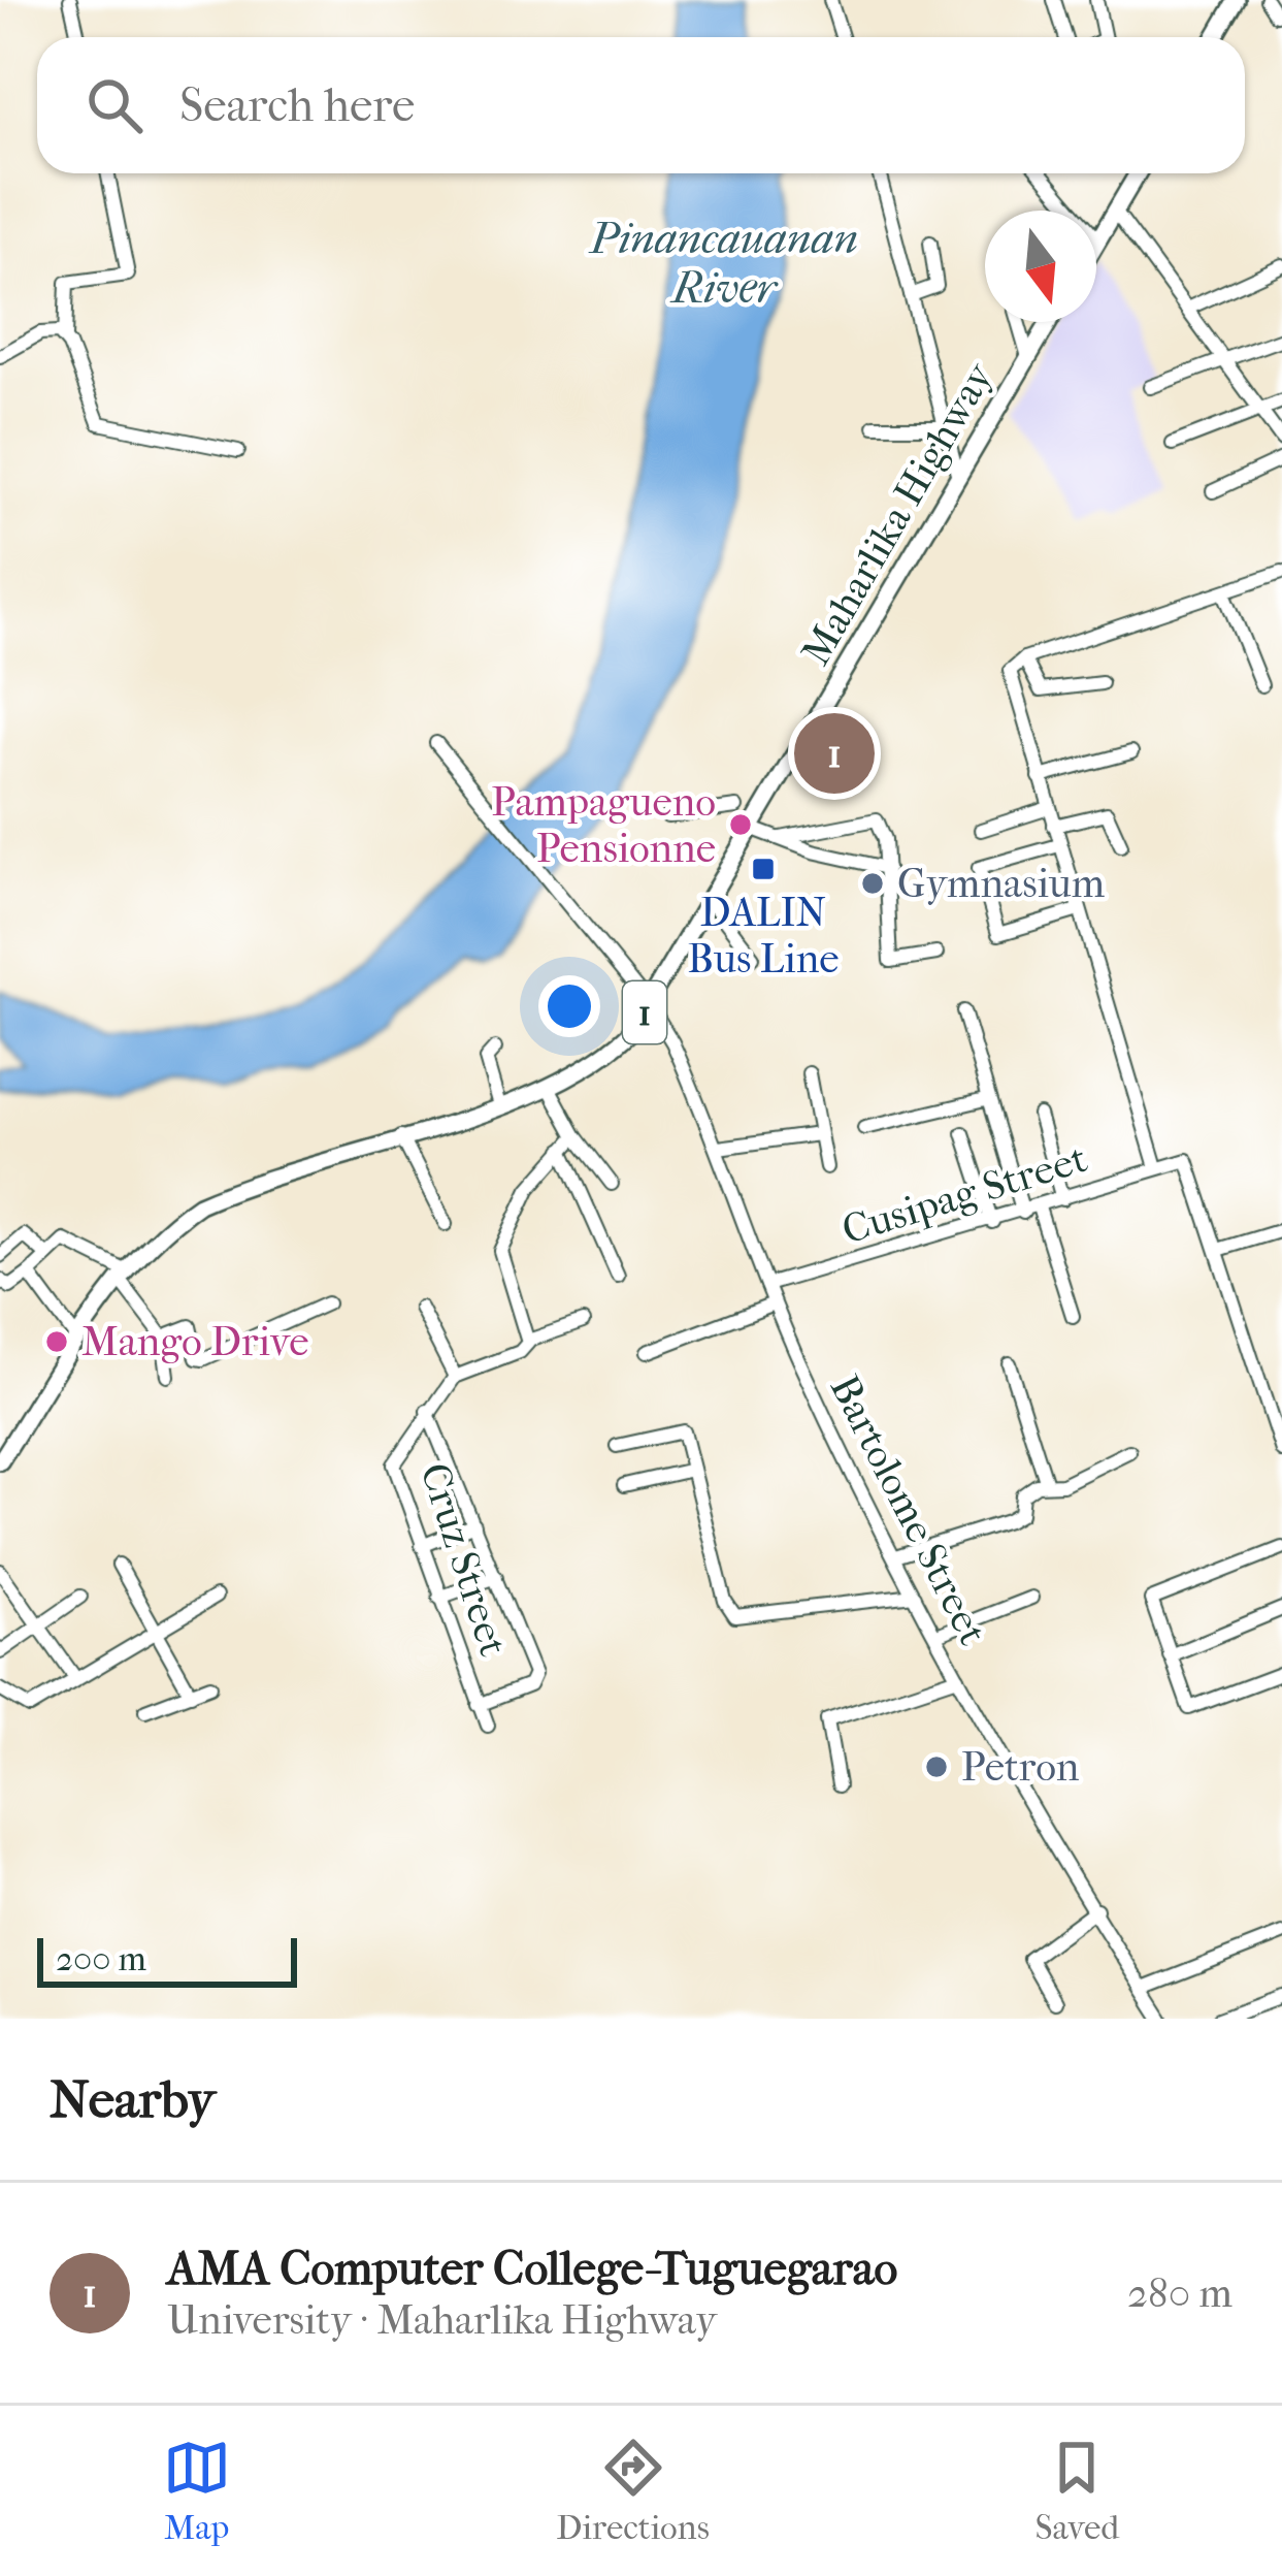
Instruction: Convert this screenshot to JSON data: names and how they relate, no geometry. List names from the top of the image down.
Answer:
{
  "streets": {
    "main road": ["Maharlika Highway", "1"],
    "street": ["Cusipag Street", "Bartolome Street", "Cruz Street"]
  },
  "crossings": [
    ["Maharlika Highway", "Bartolome Street"],
    ["Cusipag Street", "Bartolome Street"]
  ],
  "water": ["Pinancauanan River"],
  "places": {
    "other": [
      "Pampagueno Pensionne",
      "Gymnasium",
      "Mango Drive",
      "Petron"
    ],
    "transit": ["DALIN Bus Line"]
  },
  "scale_bar": "200 m",
  "north": "bottom",
  "page": {
    "search": "Search here",
    "pins": "1",
    "scale": "200 m",
    "heading": "Nearby",
    "list": [
      {
        "mark": "1",
        "name": "AMA Computer College-Tuguegarao",
        "note": "University · Maharlika Highway",
        "value": "280 m"
      }
    ],
    "nav": ["Map", "Directions", "Saved"]
  }
}
